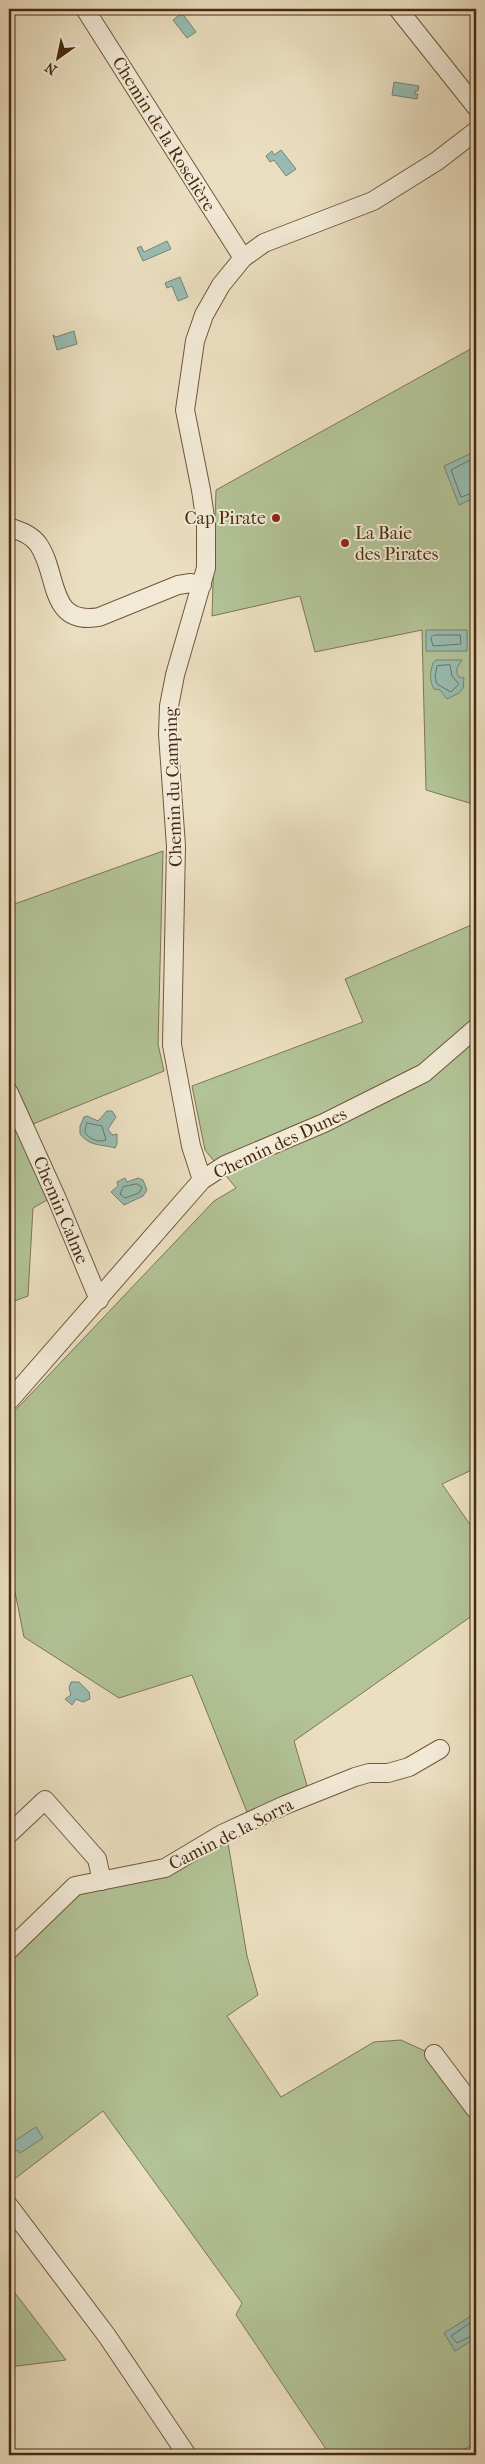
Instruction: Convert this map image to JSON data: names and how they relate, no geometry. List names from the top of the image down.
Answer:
{
  "streets": {
    "street": [
      "Chemin de la Roselière",
      "Chemin du Camping",
      "Chemin des Dunes",
      "Chemin Calme",
      "Camin de la Sorra"
    ]
  },
  "crossings": [
    ["Chemin de la Roselière", "Chemin du Camping"],
    ["Chemin du Camping", "Chemin des Dunes"],
    ["Chemin des Dunes", "Chemin Calme"]
  ],
  "places": ["Cap Pirate", "La Baie des Pirates"],
  "north": "bottom left"
}
